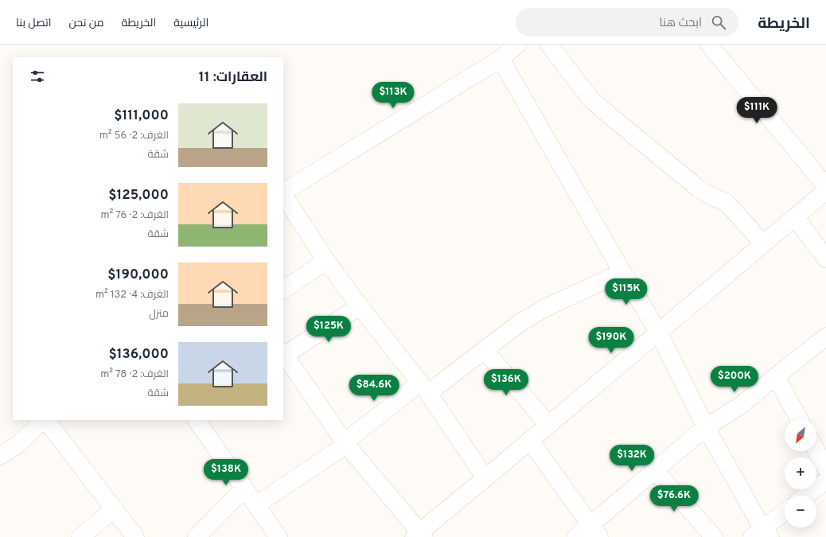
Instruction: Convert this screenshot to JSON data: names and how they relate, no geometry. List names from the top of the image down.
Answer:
{
  "north": "bottom left",
  "page": {
    "header": "الخريطة",
    "search": "ابحث هنا",
    "nav": [
      "الرئيسية",
      "الخريطة",
      "من نحن",
      "اتصل بنا"
    ],
    "heading": "العقارات: 11",
    "price": [
      "$113K",
      "$111K",
      "$115K",
      "$125K",
      "$190K",
      "$200K",
      "$136K",
      "$84.6K",
      "$132K",
      "$138K",
      "$76.6K"
    ],
    "list": [
      {
        "name": "$111,000",
        "note": "الغرف: 2 · 56 m² · شقة"
      },
      {
        "name": "$125,000",
        "note": "الغرف: 2 · 76 m² · شقة"
      },
      {
        "name": "$190,000",
        "note": "الغرف: 4 · 132 m² · منزل"
      },
      {
        "name": "$136,000",
        "note": "الغرف: 2 · 78 m² · شقة"
      }
    ],
    "map_buttons": ["+", "−"]
  }
}
